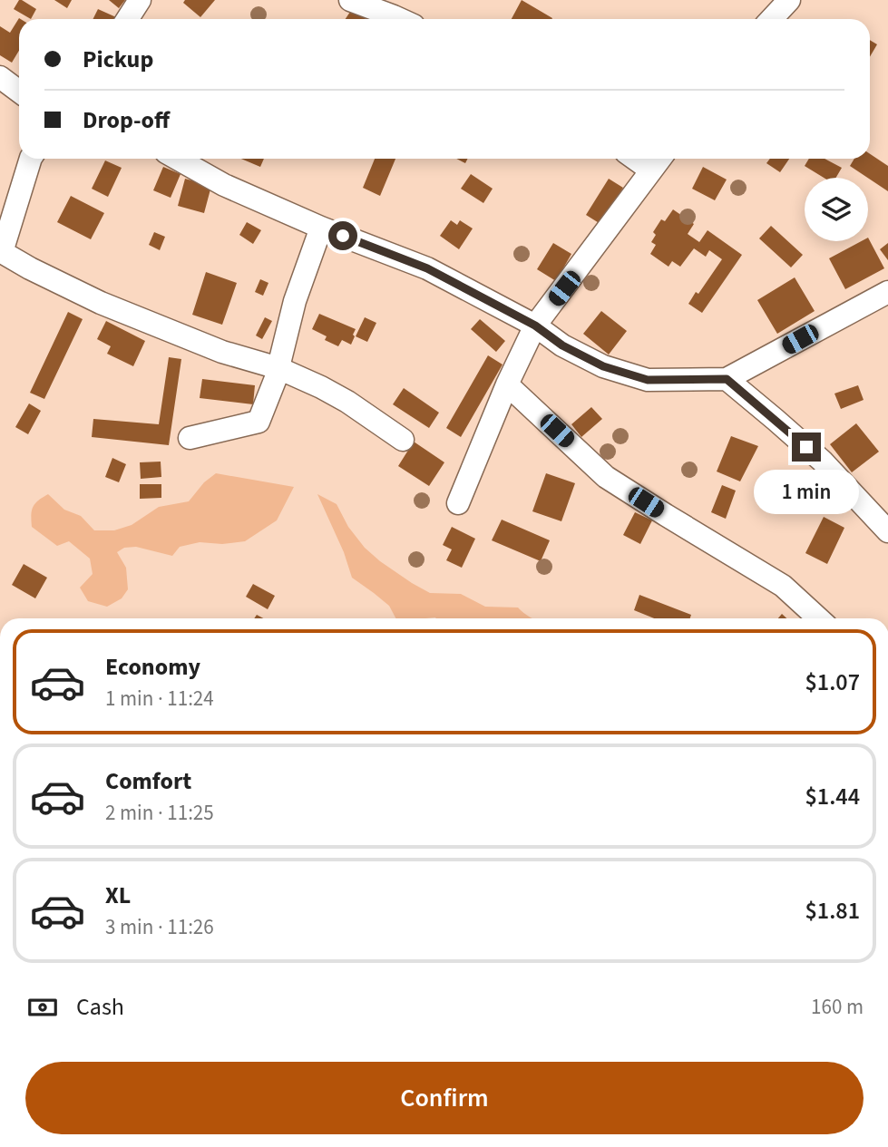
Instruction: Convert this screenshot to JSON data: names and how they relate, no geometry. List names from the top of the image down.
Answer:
{
  "page": {
    "banner": ["Pickup", "Drop-off"],
    "bubble": "1 min",
    "list": [
      {
        "name": "Economy",
        "note": "1 min · 11:24",
        "value": "$1.07"
      },
      {
        "name": "Comfort",
        "note": "2 min · 11:25",
        "value": "$1.44"
      },
      {
        "name": "XL",
        "note": "3 min · 11:26",
        "value": "$1.81"
      }
    ],
    "pay": ["Cash", "160 m"],
    "buttons": "Confirm"
  }
}
